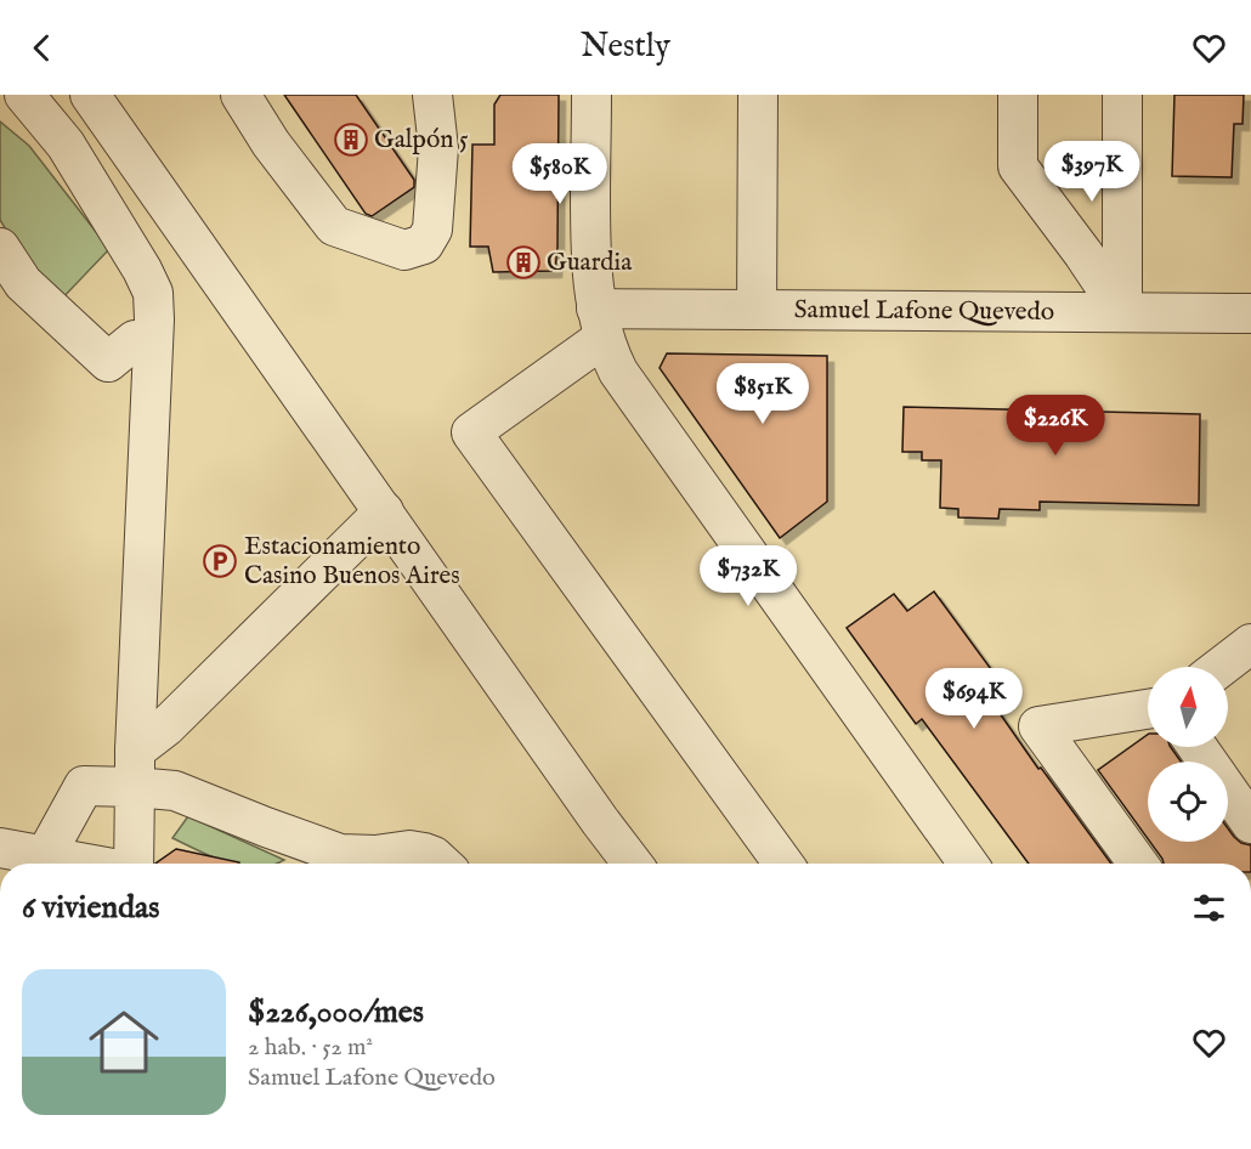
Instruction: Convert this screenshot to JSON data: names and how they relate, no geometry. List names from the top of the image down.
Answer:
{
  "streets": {
    "street": ["Samuel Lafone Quevedo"]
  },
  "places": {
    "building": ["Galpón 5", "Guardia"],
    "parking": ["Estacionamiento Casino Buenos Aires"]
  },
  "north": "top",
  "page": {
    "header": "Nestly",
    "price": [
      "$397K",
      "$580K",
      "$851K",
      "$226K",
      "$732K",
      "$694K"
    ],
    "heading": "6 viviendas",
    "list": [
      {
        "name": "$226,000/mes",
        "note": "2 hab. · 52 m² · Samuel Lafone Quevedo"
      }
    ]
  }
}
